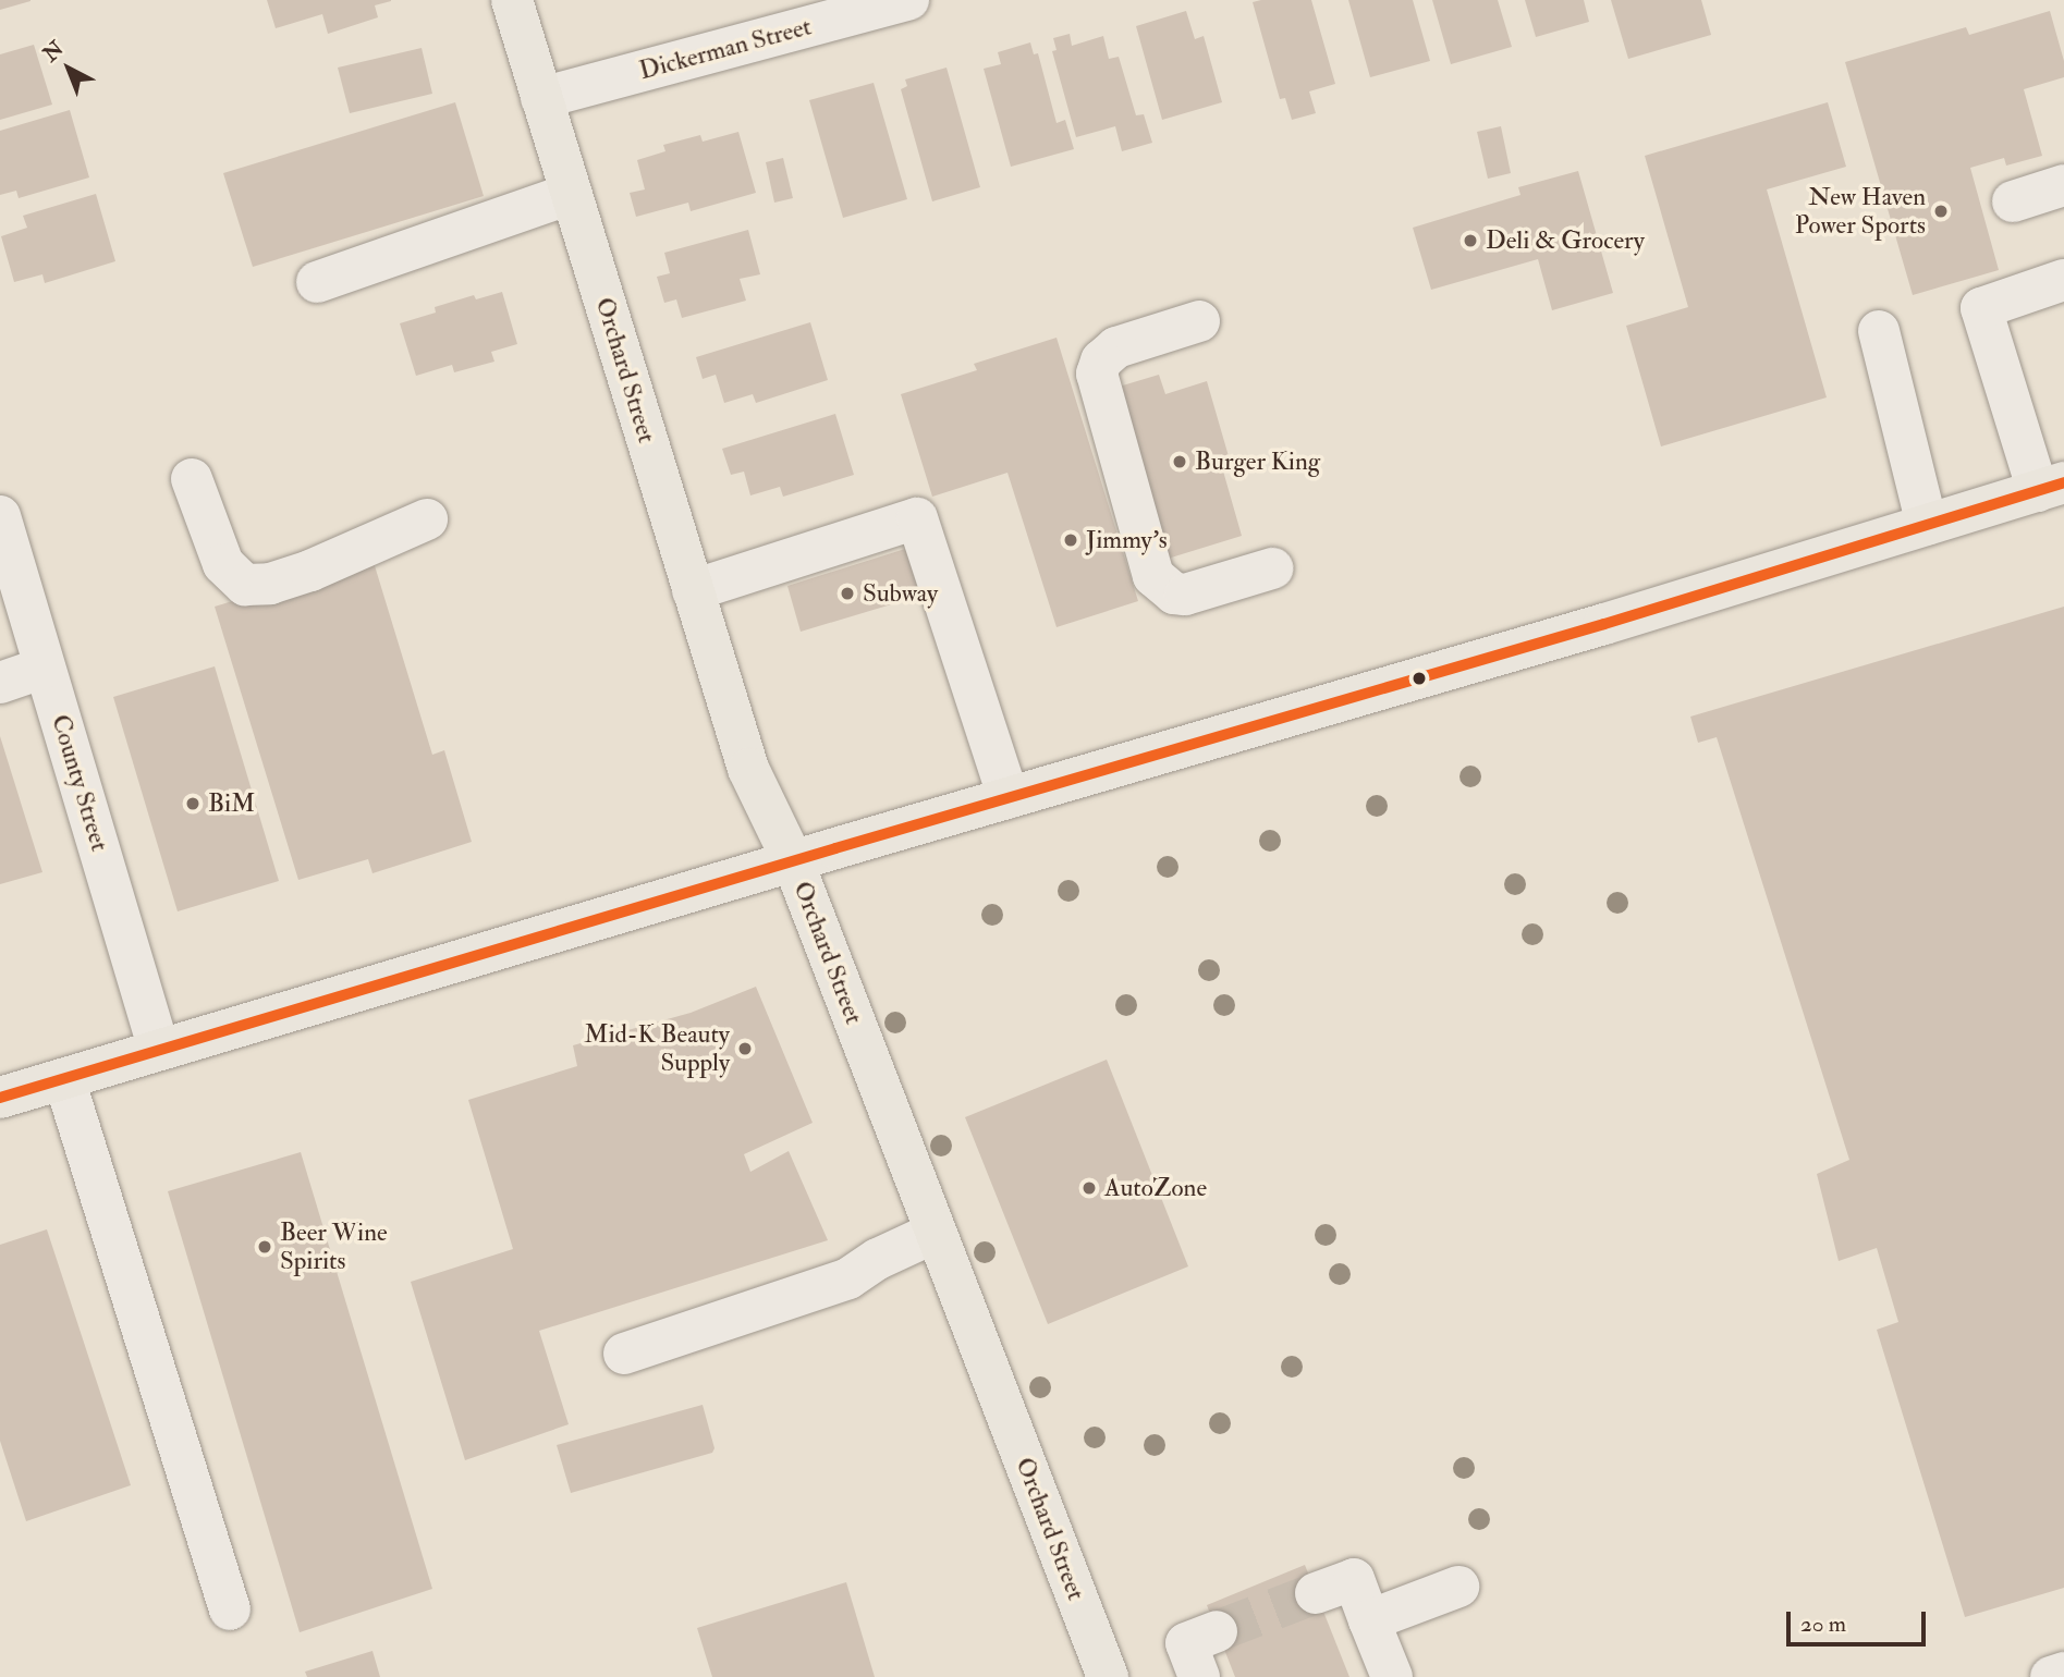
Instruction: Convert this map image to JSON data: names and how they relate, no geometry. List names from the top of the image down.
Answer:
{
  "streets": {
    "main road": ["Orchard Street"],
    "street": ["Dickerman Street", "County Street"]
  },
  "crossings": [
    ["Dickerman Street", "Orchard Street"]
  ],
  "places": [
    "New Haven Power Sports",
    "Deli & Grocery",
    "Burger King",
    "Jimmy's",
    "Subway",
    "BiM",
    "Mid-K Beauty Supply",
    "AutoZone",
    "Beer Wine Spirits"
  ],
  "scale_bar": "20 m",
  "north": "top left"
}
